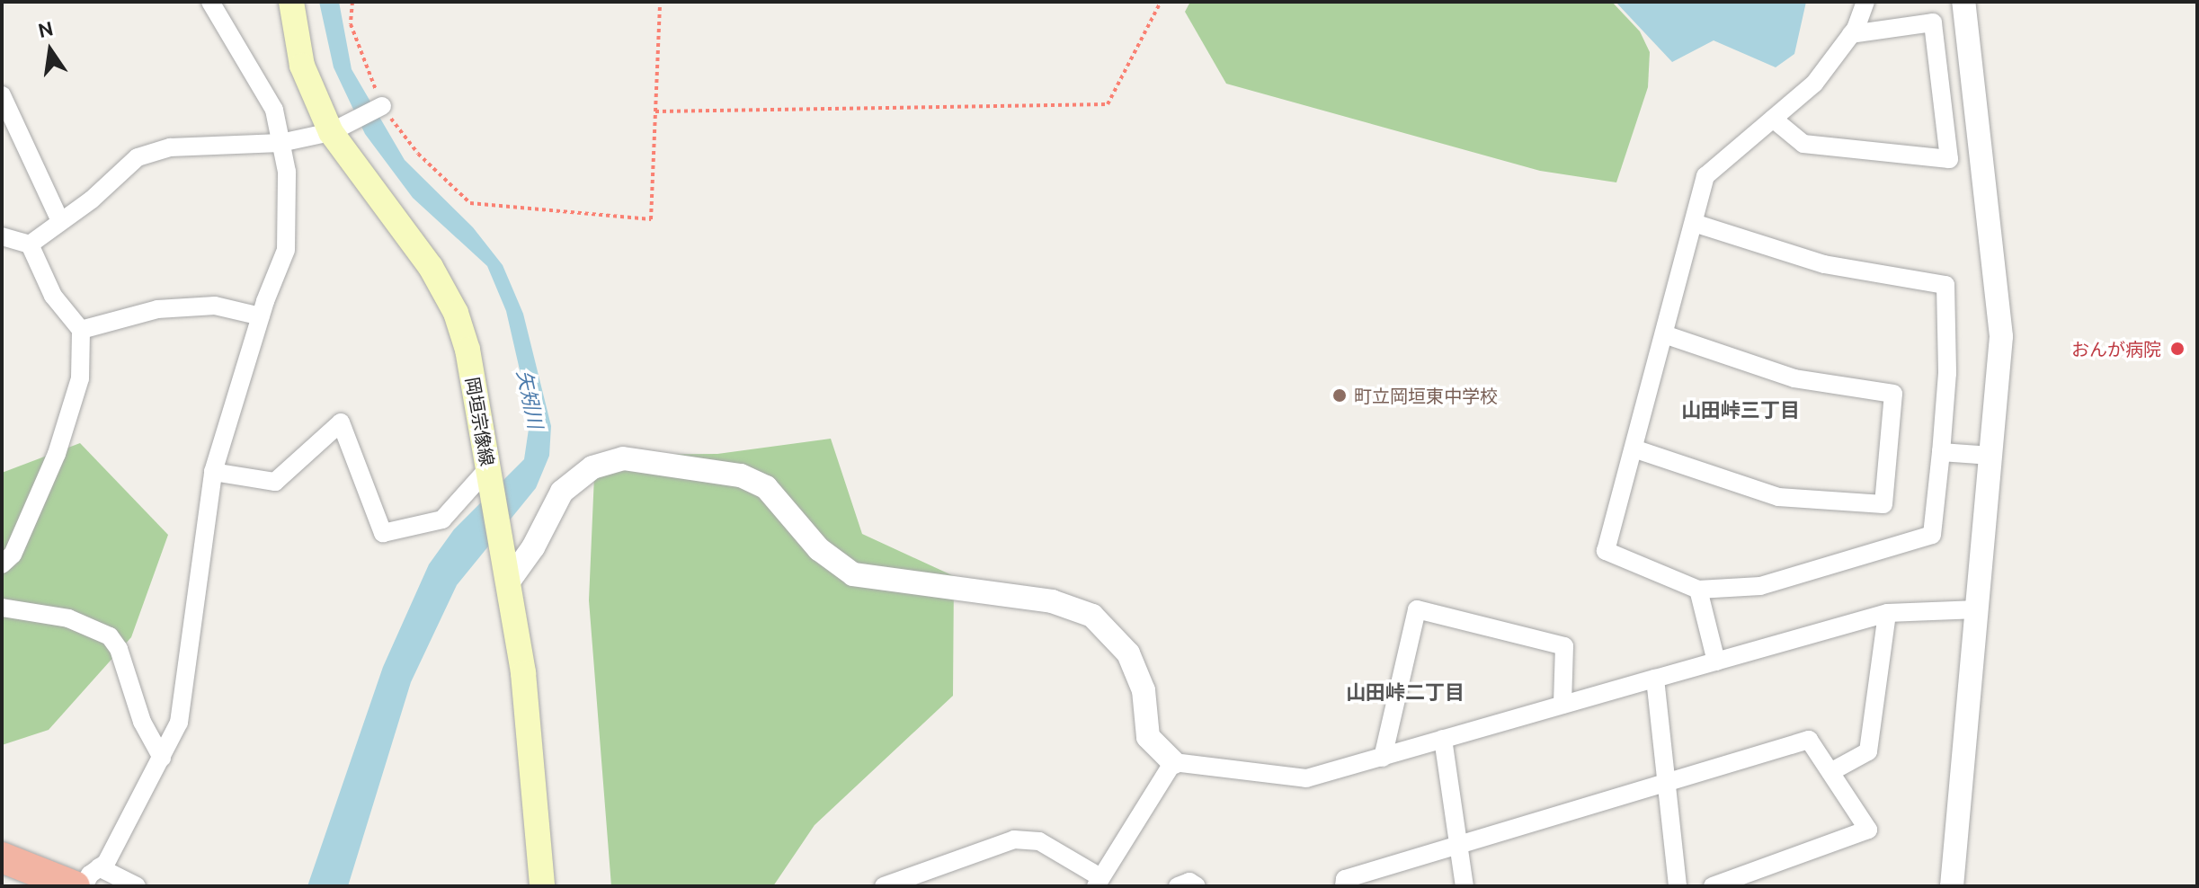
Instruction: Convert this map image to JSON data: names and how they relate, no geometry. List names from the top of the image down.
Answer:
{
  "streets": {
    "main road": ["岡垣宗像線"]
  },
  "districts": ["山田峠三丁目", "山田峠二丁目"],
  "water": ["矢矧川"],
  "places": ["おんが病院", "町立岡垣東中学校"],
  "north": "top"
}
